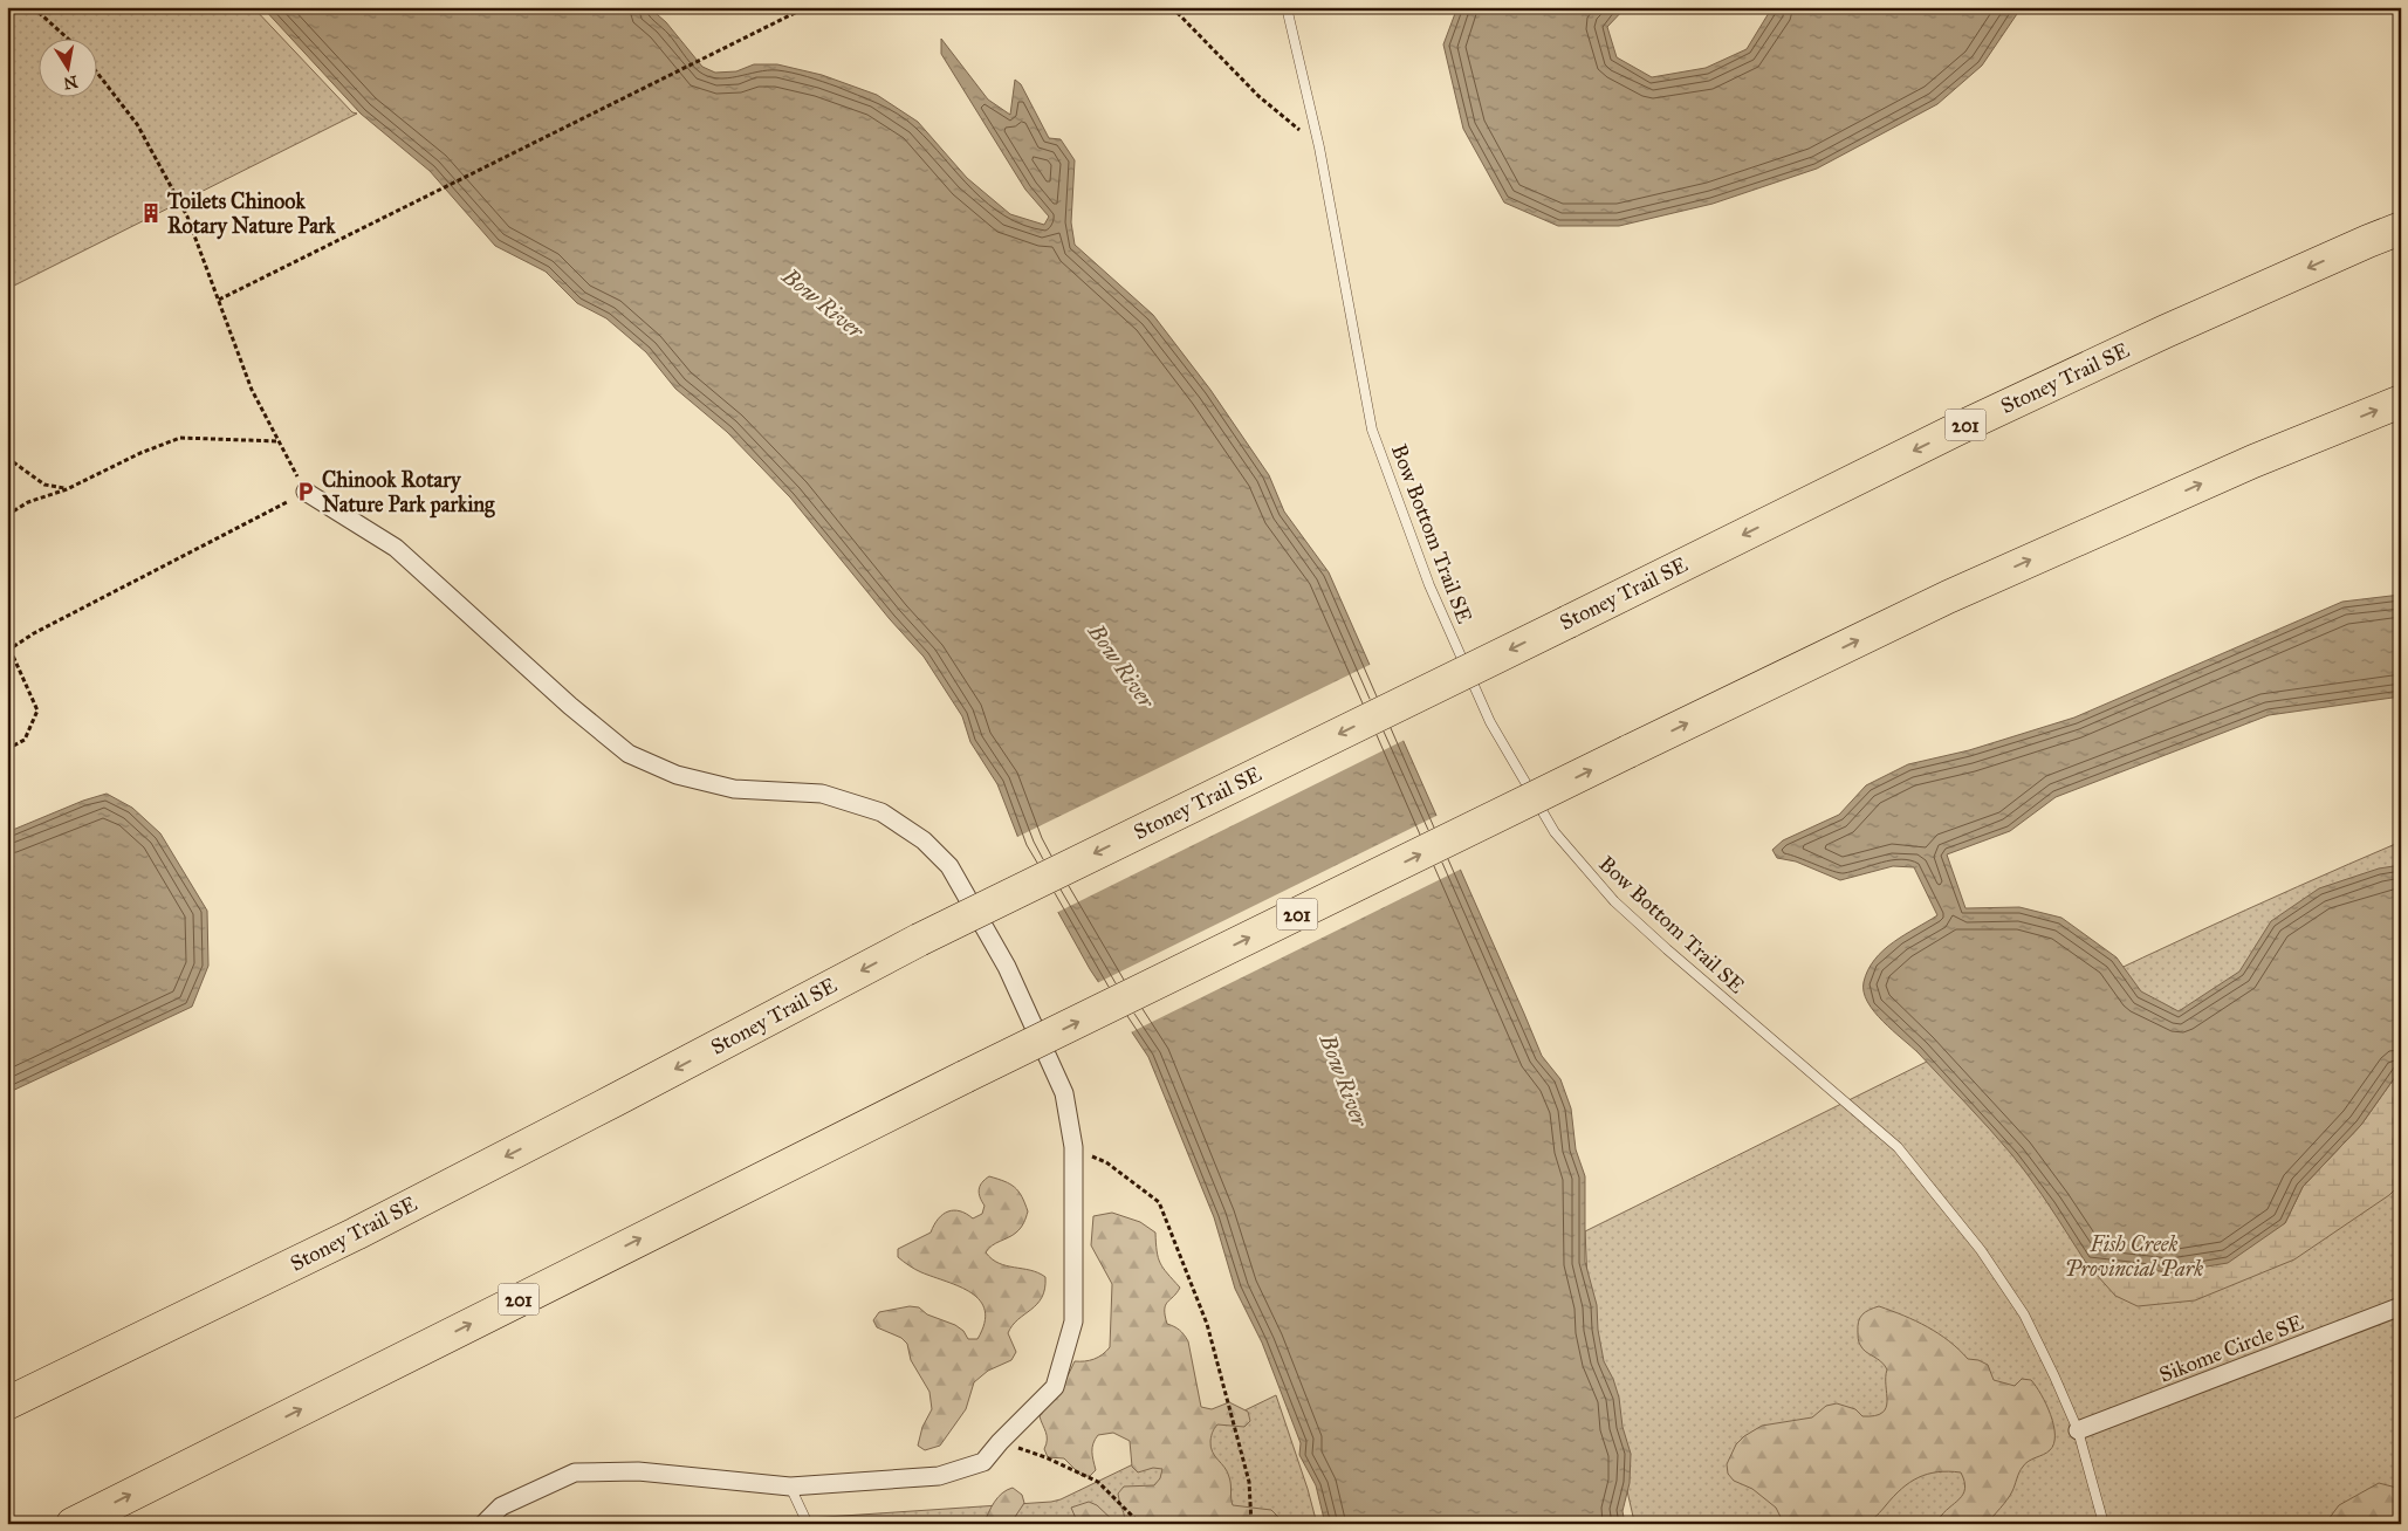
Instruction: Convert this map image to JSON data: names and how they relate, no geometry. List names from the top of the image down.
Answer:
{
  "streets": {
    "highway": ["Stoney Trail SE", "201"],
    "street": ["Sikome Circle SE"],
    "lane": ["Bow Bottom Trail SE"]
  },
  "crossings": [
    ["Bow Bottom Trail SE", "Sikome Circle SE"]
  ],
  "water": ["Bow River"],
  "parks": ["Fish Creek Provincial Park"],
  "places": {
    "building": ["Toilets Chinook Rotary Nature Park"],
    "parking": ["Chinook Rotary Nature Park parking"]
  },
  "north": "bottom"
}
